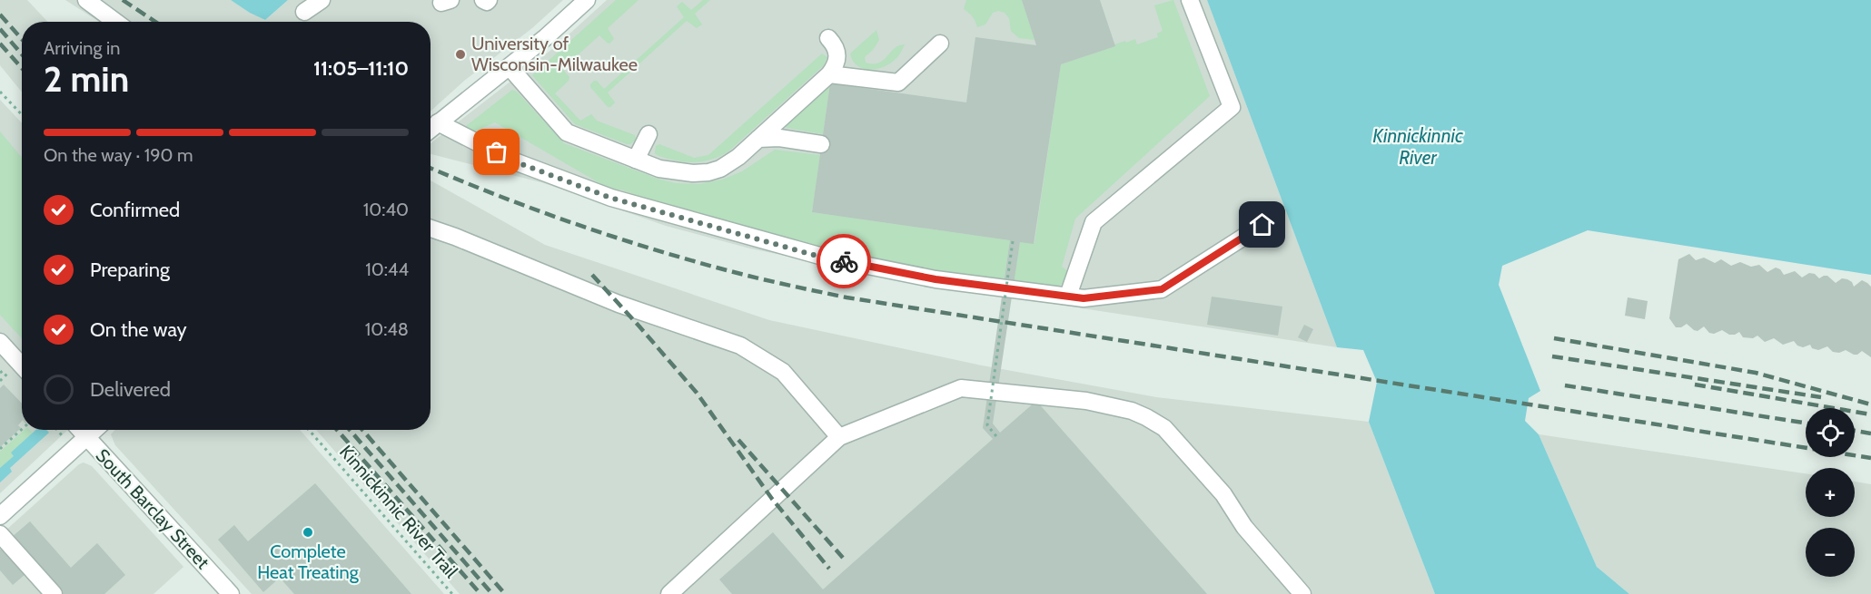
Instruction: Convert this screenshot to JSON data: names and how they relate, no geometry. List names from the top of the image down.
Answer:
{
  "streets": {
    "street": ["South Barclay Street"],
    "path": ["Kinnickinnic River Trail"]
  },
  "water": ["Kinnickinnic River"],
  "places": ["University of Wisconsin-Milwaukee", "Complete Heat Treating"],
  "page": {
    "heading": ["2 min", "Arriving in", "11:05–11:10"],
    "bar": "On the way · 190 m",
    "list": [
      ["Confirmed", "10:40"],
      ["Preparing", "10:44"],
      ["On the way", "10:48"],
      "Delivered"
    ],
    "map_buttons": ["+", "−"]
  }
}
